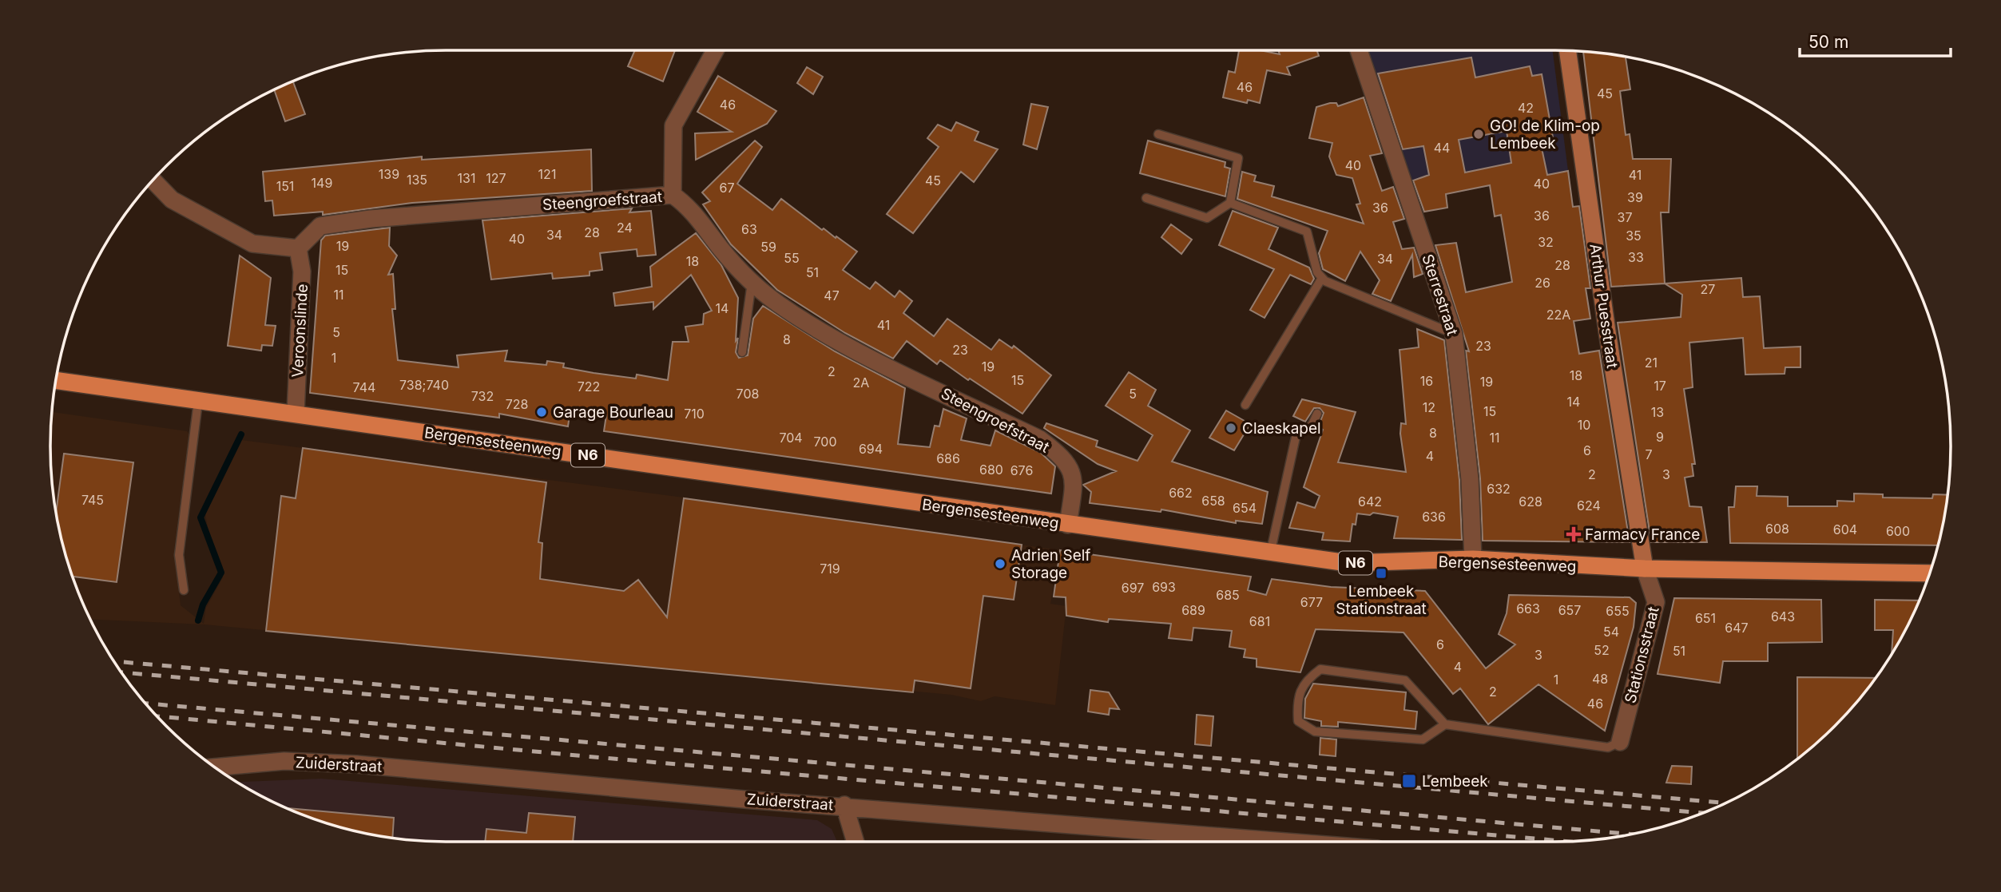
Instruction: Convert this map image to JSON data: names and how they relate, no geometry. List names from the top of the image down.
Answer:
{
  "streets": {
    "main road": ["Bergensesteenweg", "N6"],
    "street": [
      "Steengroefstraat",
      "Sterrestraat",
      "Arthur Puesstraat",
      "Veroonslinde",
      "Stationsstraat",
      "Zuiderstraat"
    ]
  },
  "crossings": [
    ["Steengroefstraat", "Veroonslinde"],
    ["Steengroefstraat", "Bergensesteenweg"],
    ["Sterrestraat", "Bergensesteenweg"],
    ["Arthur Puesstraat", "Bergensesteenweg"],
    ["Arthur Puesstraat", "Stationsstraat"],
    ["Veroonslinde", "Bergensesteenweg"],
    ["Bergensesteenweg", "Stationsstraat"]
  ],
  "places": {
    "other": [
      "GO! de Klim-op Lembeek",
      "Garage Bourleau",
      "Claeskapel",
      "Adrien Self Storage"
    ],
    "health": ["Farmacy France"],
    "transit": ["Lembeek Stationstraat", "Lembeek"]
  },
  "house_numbers": [
    "46",
    "45",
    "46",
    "42",
    "44",
    "40",
    "139",
    "121",
    "41",
    "131",
    "127",
    "135",
    "45",
    "149",
    "40",
    "151",
    "67",
    "39",
    "36",
    "36",
    "37",
    "24",
    "63",
    "28",
    "34",
    "35",
    "40",
    "32",
    "19",
    "59",
    "33",
    "55",
    "34",
    "18",
    "28",
    "15",
    "51",
    "26",
    "27",
    "11",
    "47",
    "14",
    "22A",
    "41",
    "5",
    "8",
    "23",
    "23",
    "1",
    "21",
    "19",
    "2",
    "18",
    "15",
    "16",
    "19",
    "2A",
    "738;740",
    "17",
    "722",
    "744",
    "708",
    "5",
    "732",
    "14",
    "728",
    "12",
    "15",
    "13",
    "710",
    "10",
    "8",
    "9",
    "704",
    "11",
    "700",
    "694",
    "6",
    "7",
    "4",
    "686",
    "680",
    "676",
    "2",
    "3",
    "632",
    "662",
    "745",
    "658",
    "642",
    "628",
    "624",
    "654",
    "636",
    "608",
    "604",
    "600",
    "719",
    "693",
    "697",
    "685",
    "677",
    "663",
    "689",
    "657",
    "655",
    "643",
    "651",
    "681",
    "647",
    "54",
    "6",
    "52",
    "51",
    "3",
    "4",
    "48",
    "1",
    "2",
    "46"
  ],
  "scale_bar": "50 m"
}
